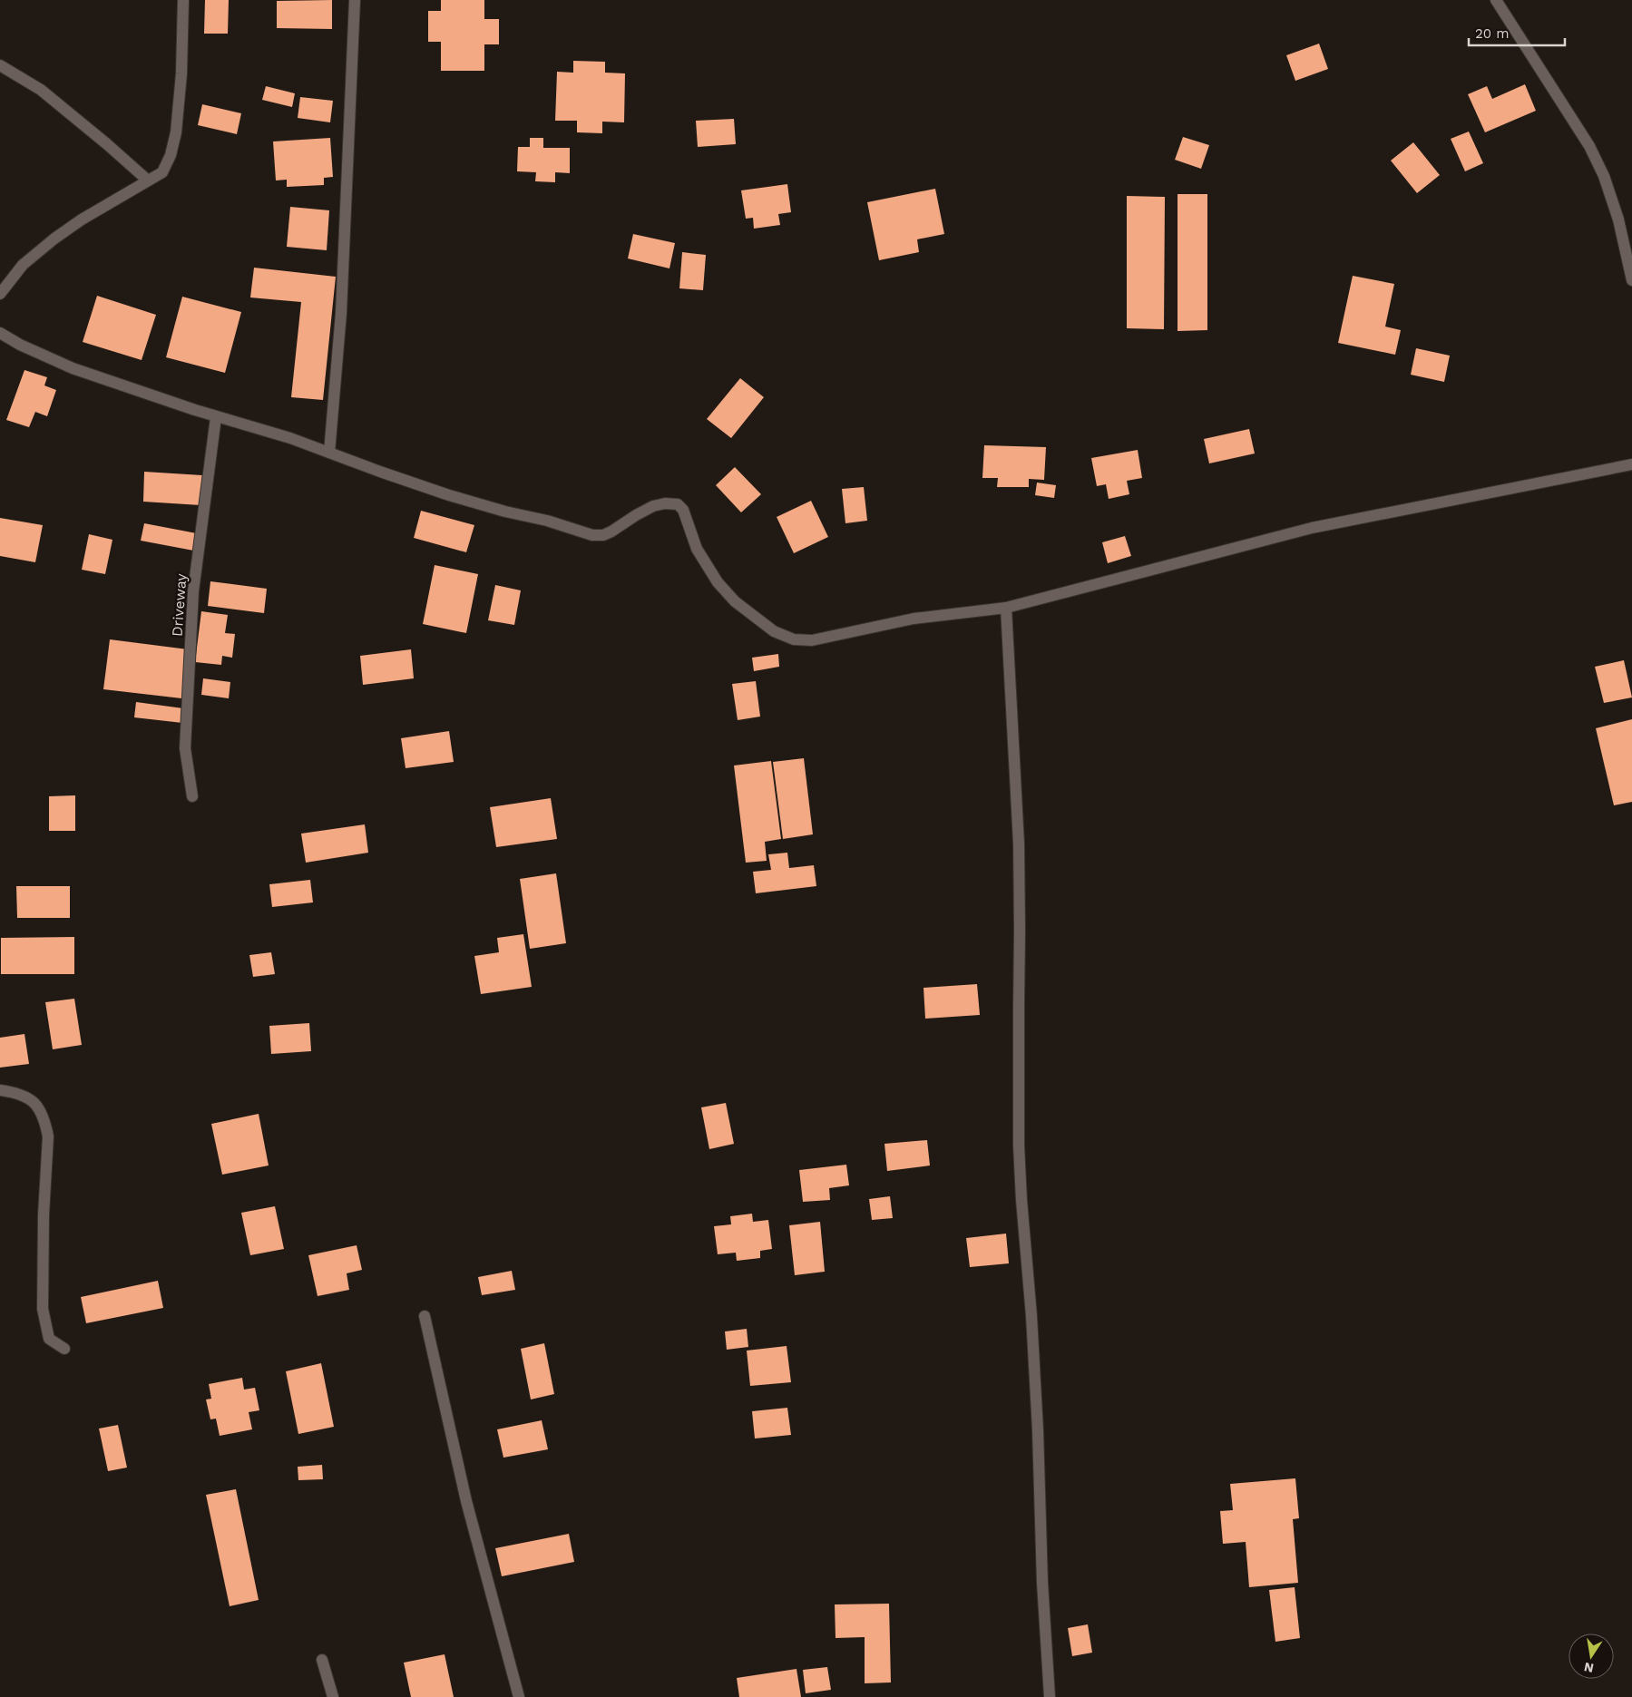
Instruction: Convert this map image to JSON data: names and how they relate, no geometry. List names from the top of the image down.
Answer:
{
  "streets": {
    "street": ["Driveway"]
  },
  "scale_bar": "20 m",
  "north": "bottom"
}
